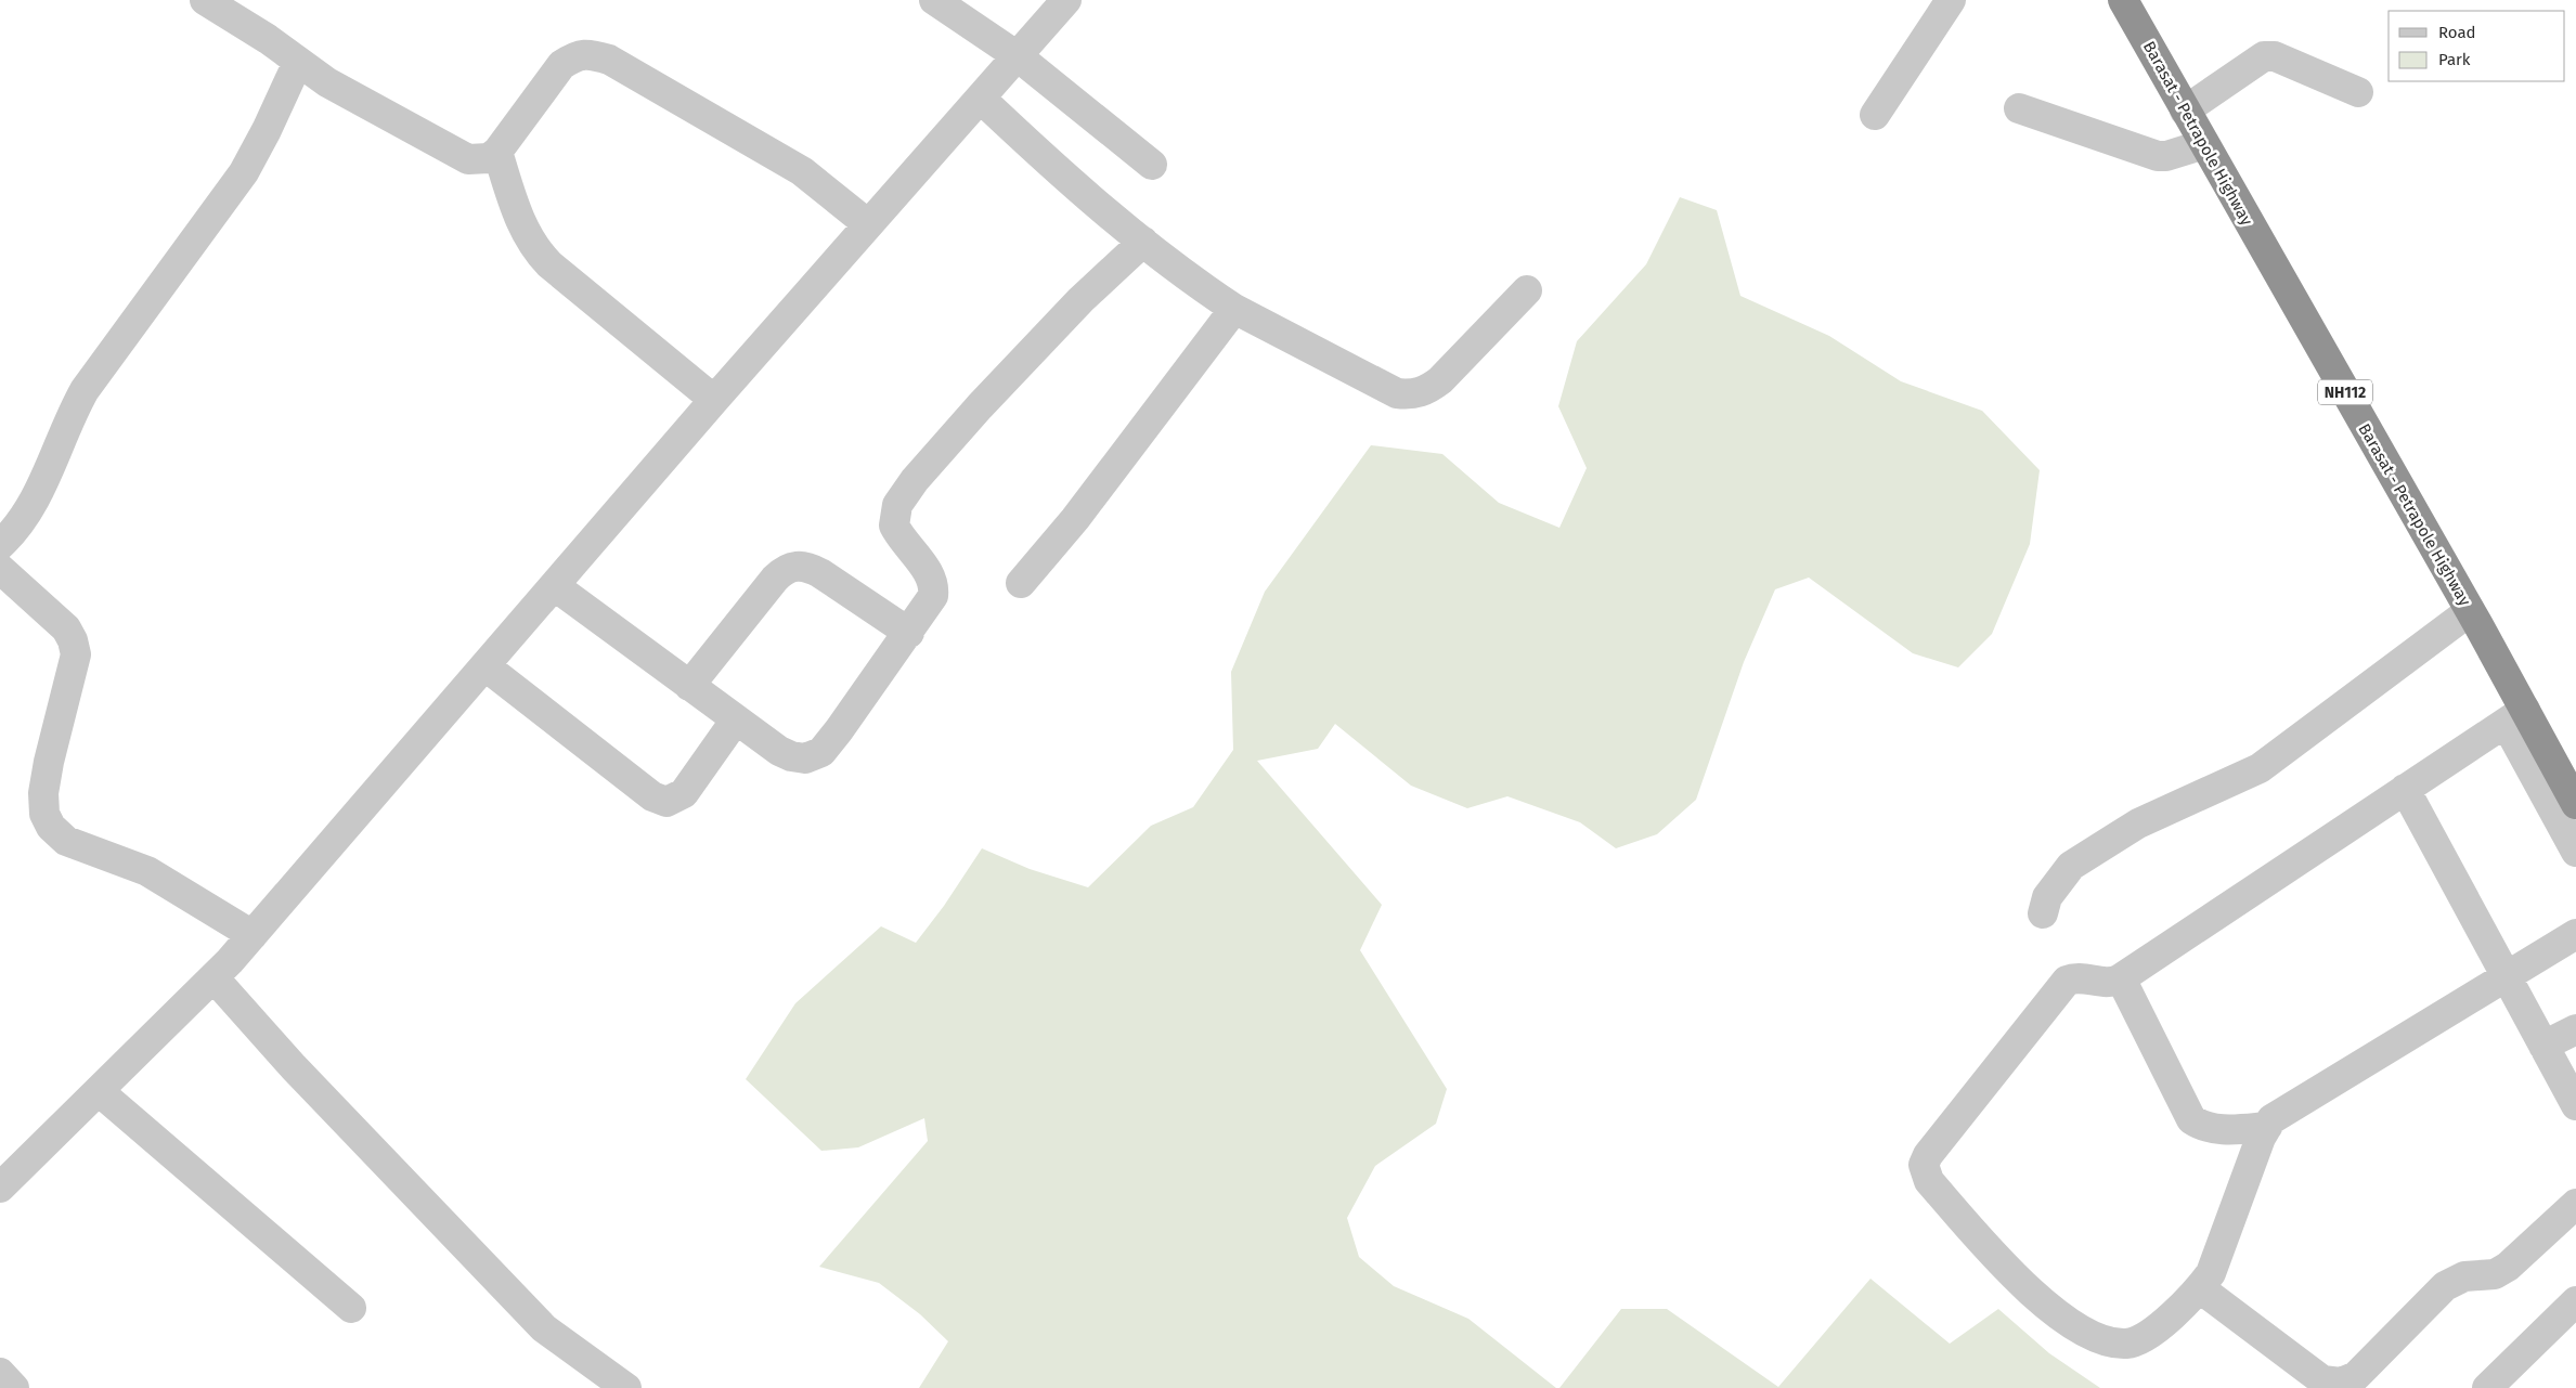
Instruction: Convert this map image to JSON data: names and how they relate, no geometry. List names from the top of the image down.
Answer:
{
  "streets": {
    "highway": ["Barasat - Petrapole Highway", "NH112"]
  },
  "legend": ["Road", "Park"]
}
